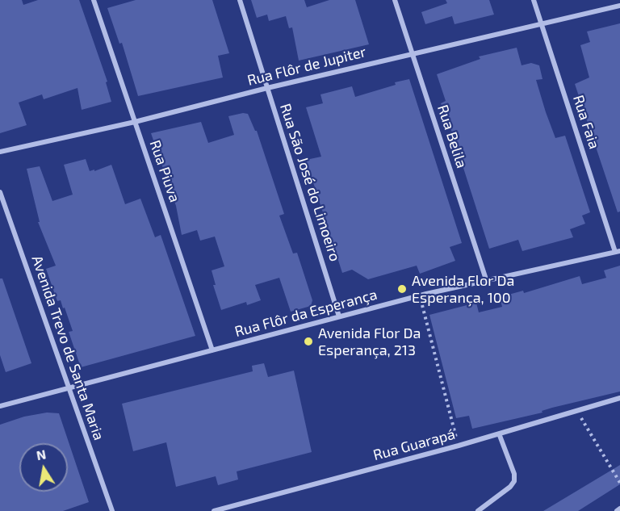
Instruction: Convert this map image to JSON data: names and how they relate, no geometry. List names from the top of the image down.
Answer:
{
  "streets": {
    "street": [
      "Rua Flôr de Jupiter",
      "Rua Faia",
      "Rua Belila",
      "Rua Piuva",
      "Rua São José do Limoeiro",
      "Rua Flôr da Esperança",
      "Avenida Trevo de Santa Maria",
      "Rua Guarapá"
    ]
  },
  "crossings": [
    ["Rua Flôr de Jupiter", "Rua Faia"],
    ["Rua Flôr de Jupiter", "Rua Belila"],
    ["Rua Flôr de Jupiter", "Rua Piuva"],
    ["Rua Flôr de Jupiter", "Rua São José do Limoeiro"],
    ["Rua Faia", "Rua Flôr da Esperança"],
    ["Rua Belila", "Rua Flôr da Esperança"],
    ["Rua Piuva", "Rua Flôr da Esperança"],
    ["Rua São José do Limoeiro", "Rua Flôr da Esperança"],
    ["Rua Flôr da Esperança", "Avenida Trevo de Santa Maria"]
  ],
  "places": ["Avenida Flor Da Esperança, 100", "Avenida Flor Da Esperança, 213"],
  "north": "top"
}
